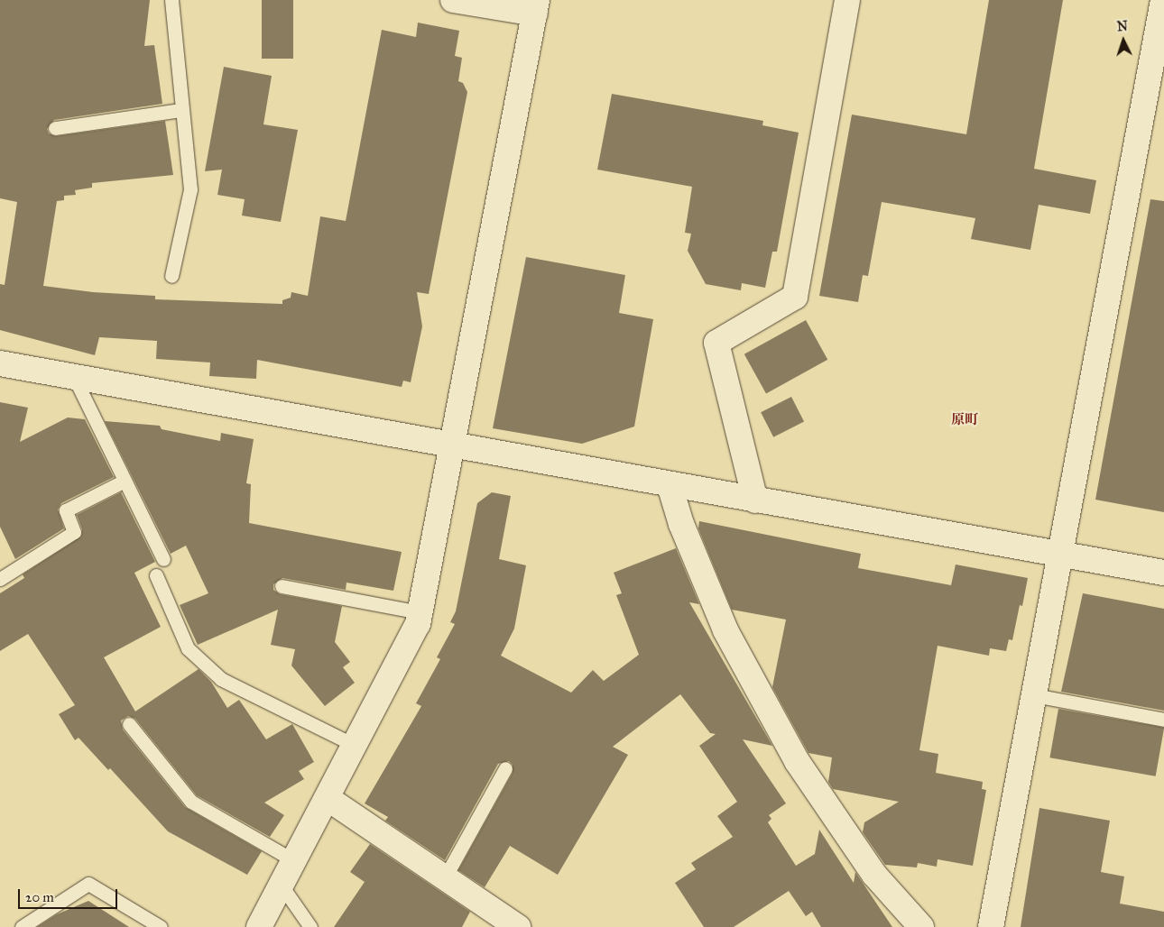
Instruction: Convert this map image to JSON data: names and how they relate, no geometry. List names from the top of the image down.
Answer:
{
  "districts": ["原町"],
  "scale_bar": "20 m",
  "north": "top"
}
